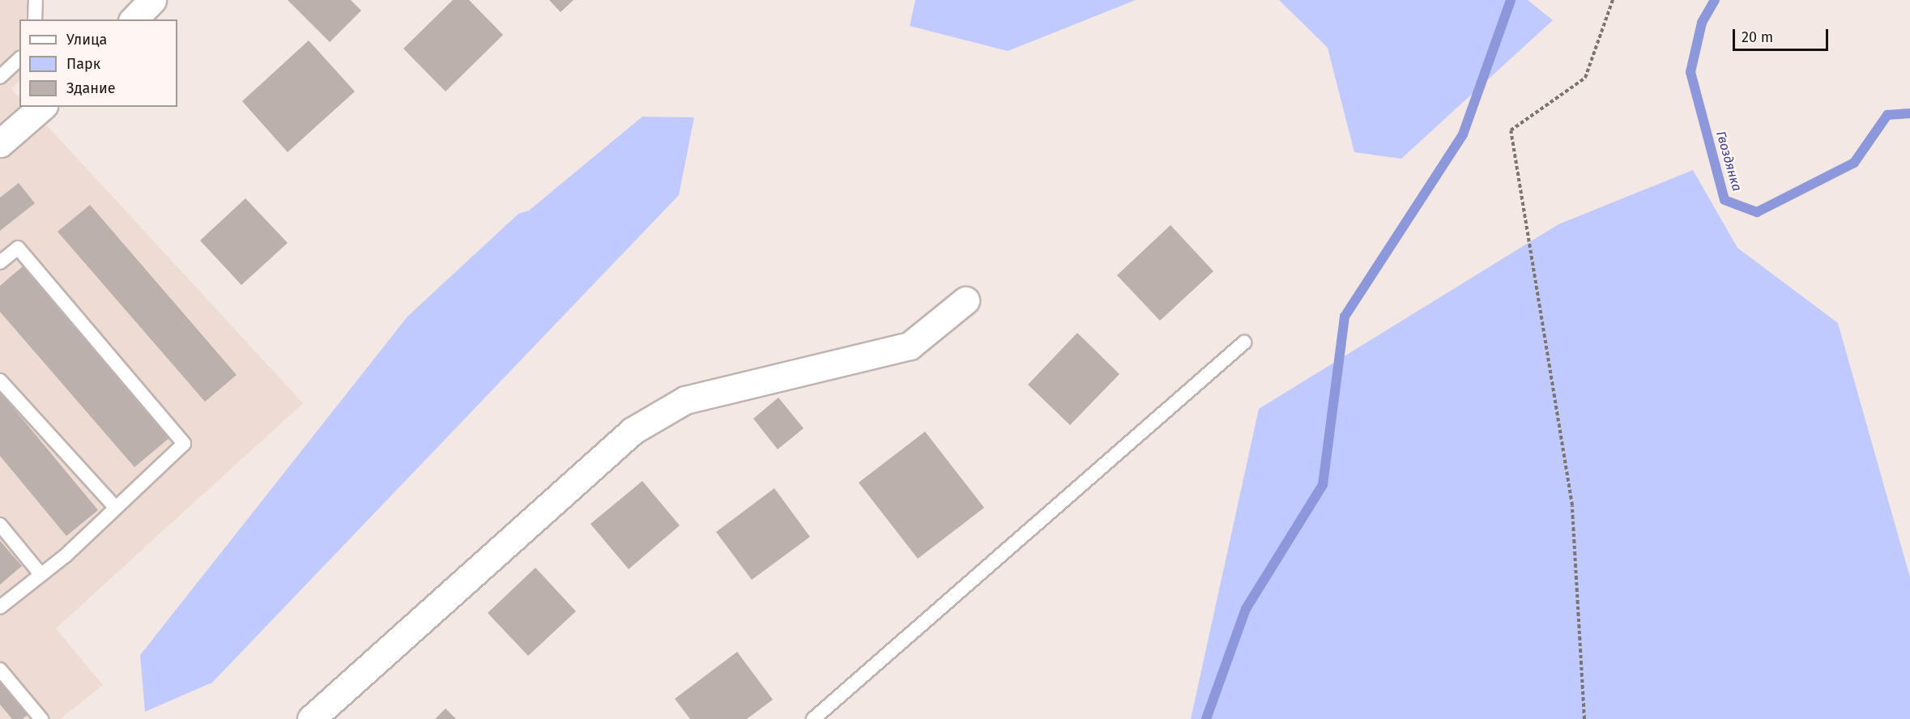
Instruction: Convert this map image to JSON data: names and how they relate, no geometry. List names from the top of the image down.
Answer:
{
  "water": ["Гвоздянка"],
  "legend": ["Улица", "Парк", "Здание"],
  "scale_bar": "20 m"
}
